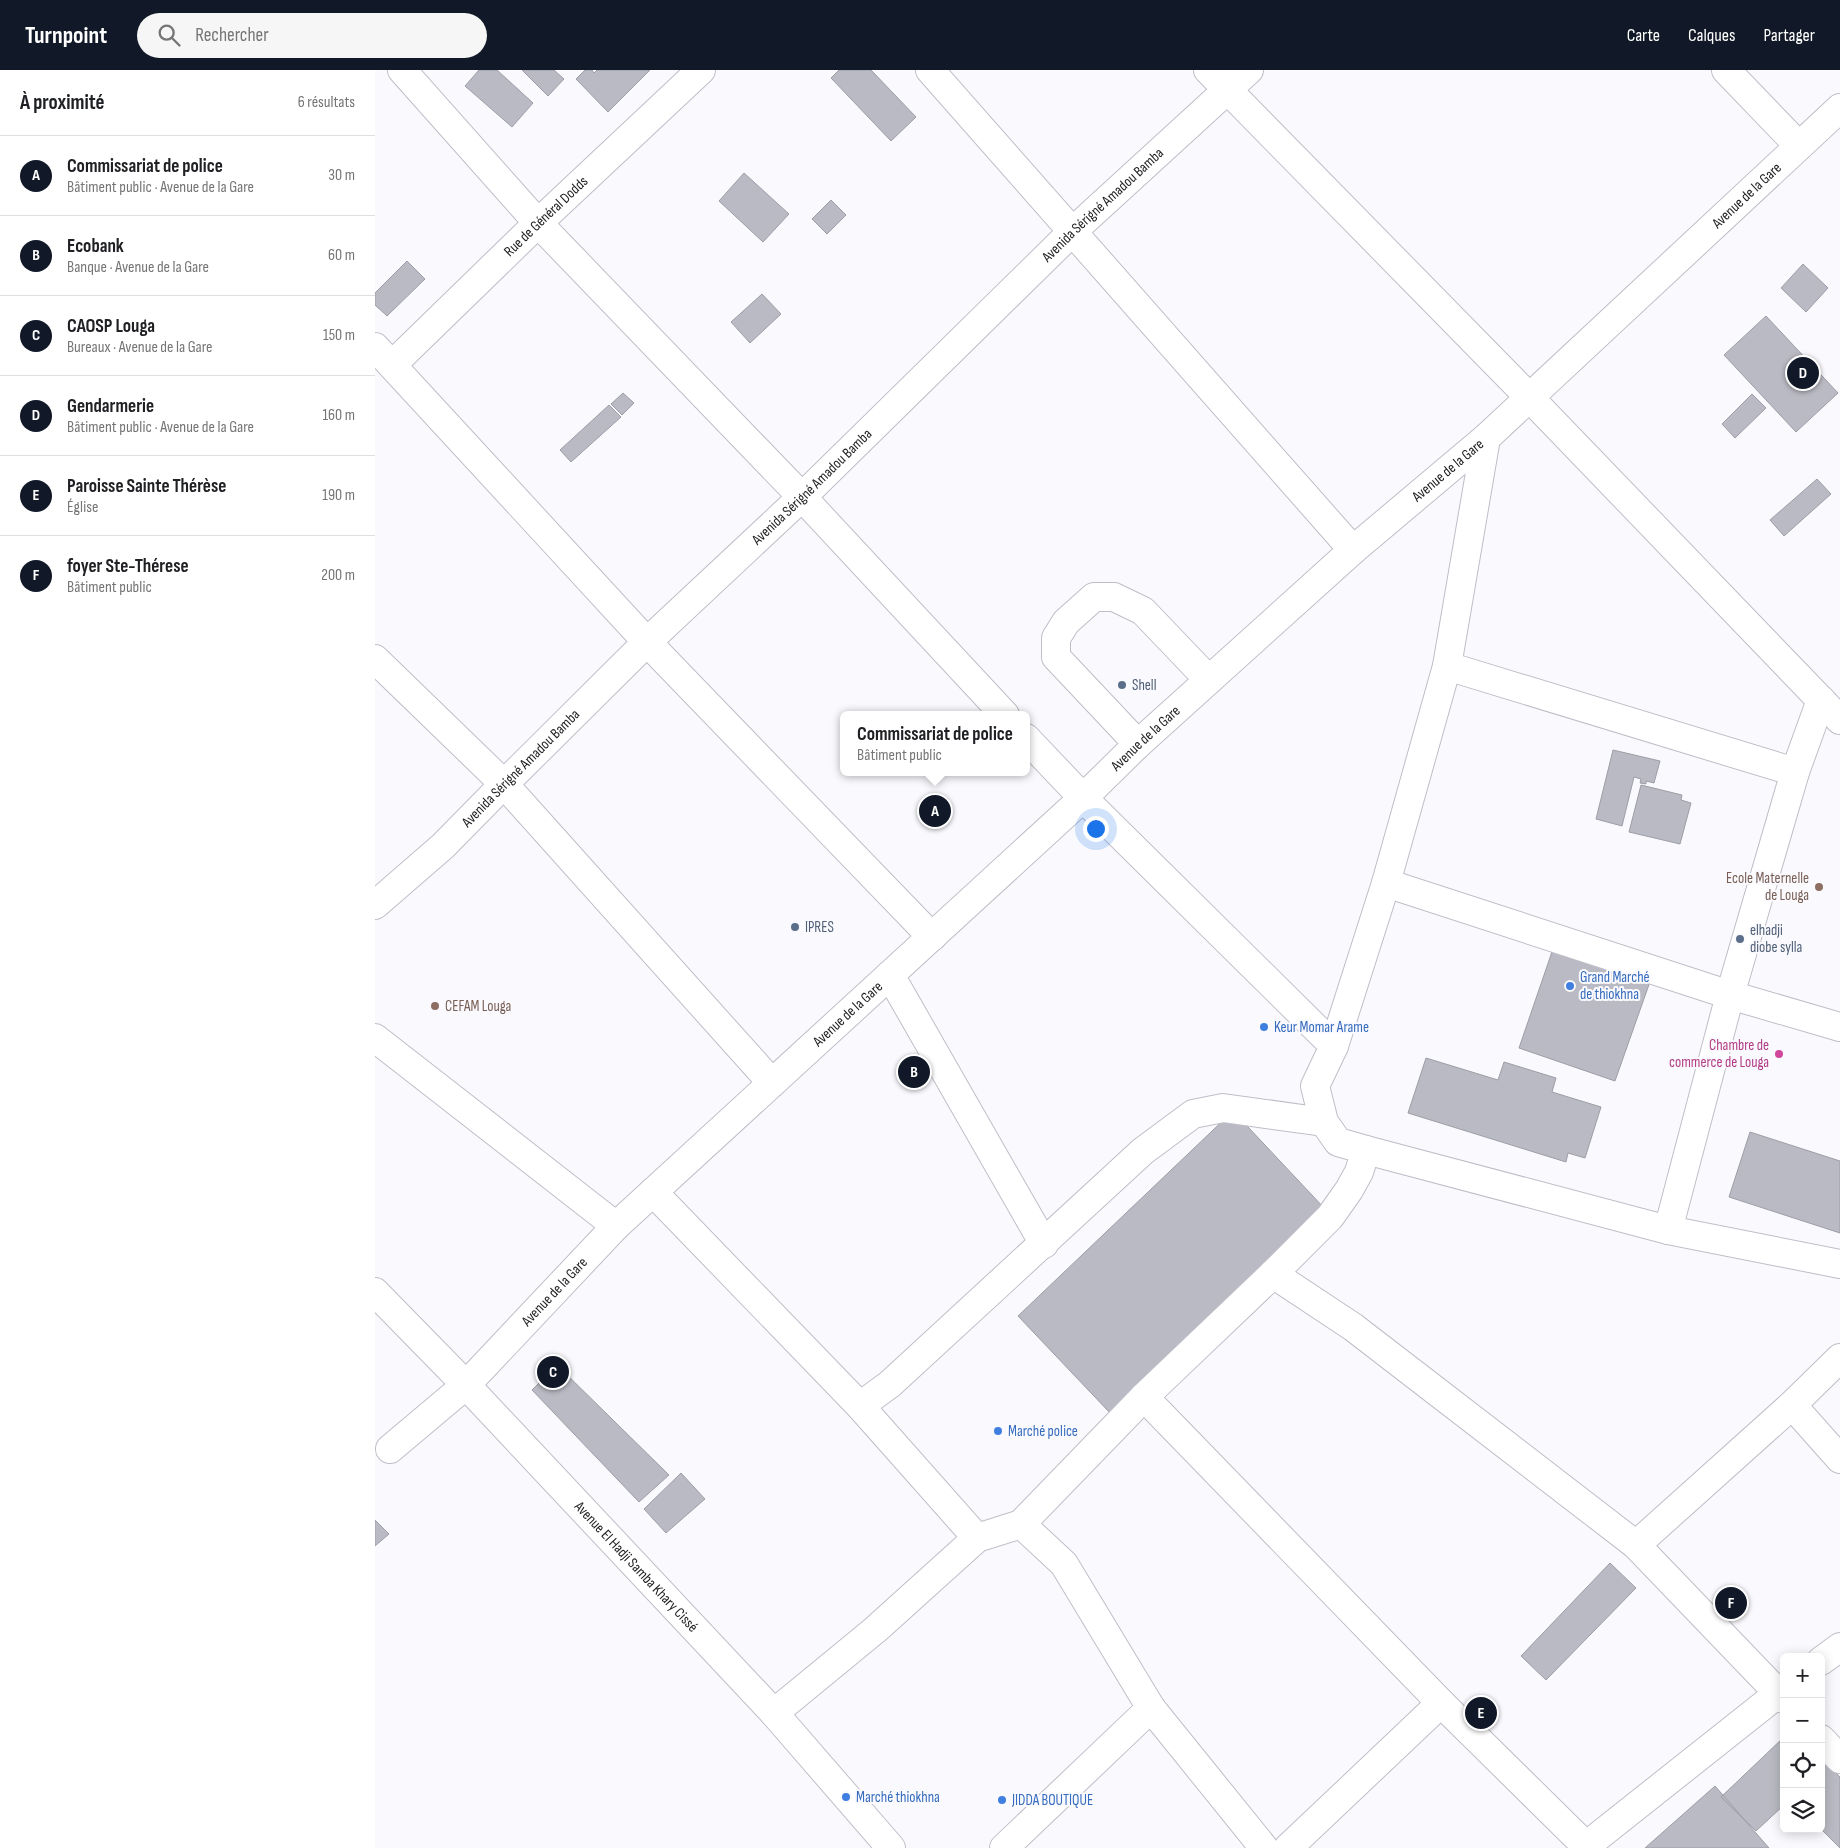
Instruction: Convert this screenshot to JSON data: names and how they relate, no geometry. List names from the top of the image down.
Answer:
{
  "streets": {
    "street": [
      "Avenue de la Gare",
      "Avenida Sérigné Amadou Bamba",
      "Rue de Général Dodds",
      "Avenue El Hadji Samba Khary Cissé"
    ]
  },
  "crossings": [
    ["Avenue de la Gare", "Avenue El Hadji Samba Khary Cissé"]
  ],
  "places": [
    "Shell",
    "Ecole Maternelle de Louga",
    "IPRES",
    "elhadji diobe sylla",
    "Grand Marché de thiokhna",
    "CEFAM Louga",
    "Keur Momar Arame",
    "Chambre de commerce de Louga",
    "Marché police",
    "Marché thiokhna",
    "JIDDA BOUTIQUE"
  ],
  "page": {
    "header": "Turnpoint",
    "search": "Rechercher",
    "nav": ["Carte", "Calques", "Partager"],
    "heading": ["À proximité", "6 résultats"],
    "list": [
      {
        "mark": "A",
        "name": "Commissariat de police",
        "note": "Bâtiment public · Avenue de la Gare",
        "value": "30 m"
      },
      {
        "mark": "B",
        "name": "Ecobank",
        "note": "Banque · Avenue de la Gare",
        "value": "60 m"
      },
      {
        "mark": "C",
        "name": "CAOSP Louga",
        "note": "Bureaux · Avenue de la Gare",
        "value": "150 m"
      },
      {
        "mark": "D",
        "name": "Gendarmerie",
        "note": "Bâtiment public · Avenue de la Gare",
        "value": "160 m"
      },
      {
        "mark": "E",
        "name": "Paroisse Sainte Thérèse",
        "note": "Église",
        "value": "190 m"
      },
      {
        "mark": "F",
        "name": "foyer Ste-Thérese",
        "note": "Bâtiment public",
        "value": "200 m"
      }
    ],
    "pins": [
      "D",
      "A",
      "B",
      "C",
      "F",
      "E"
    ],
    "popup": ["Commissariat de police", "Bâtiment public"],
    "map_buttons": ["+", "−"]
  }
}
